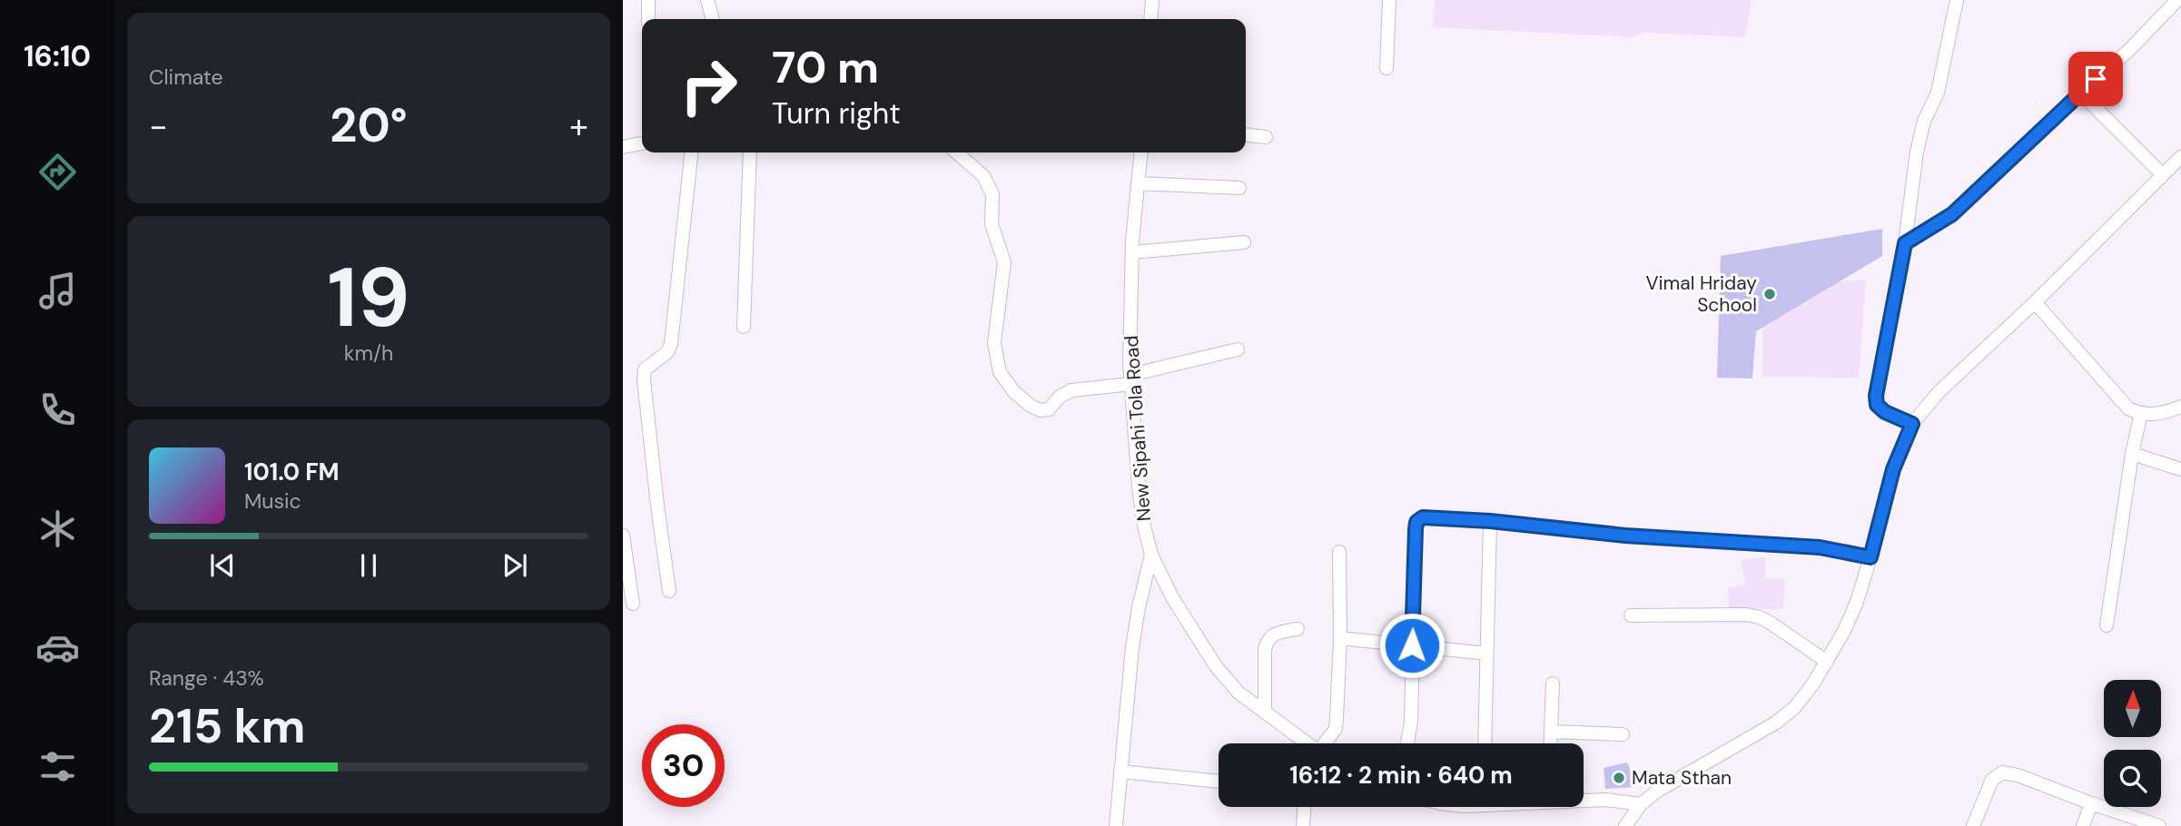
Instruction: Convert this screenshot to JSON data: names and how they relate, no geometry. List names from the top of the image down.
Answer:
{
  "streets": {
    "street": ["New Sipahi Tola Road"]
  },
  "places": ["Vimal Hriday School", "Mata Sthan"],
  "north": "top",
  "page": {
    "tabs": "16:10",
    "tile": [
      "Climate",
      ["19", "km/h"],
      ["Range · 43%", "215 km"]
    ],
    "turn": ["70 m", "Turn right"],
    "heat": ["−", "20°", "+"],
    "song": ["101.0 FM", "Music"],
    "limit": "30",
    "trip": "16:12 · 2 min · 640 m"
  }
}
